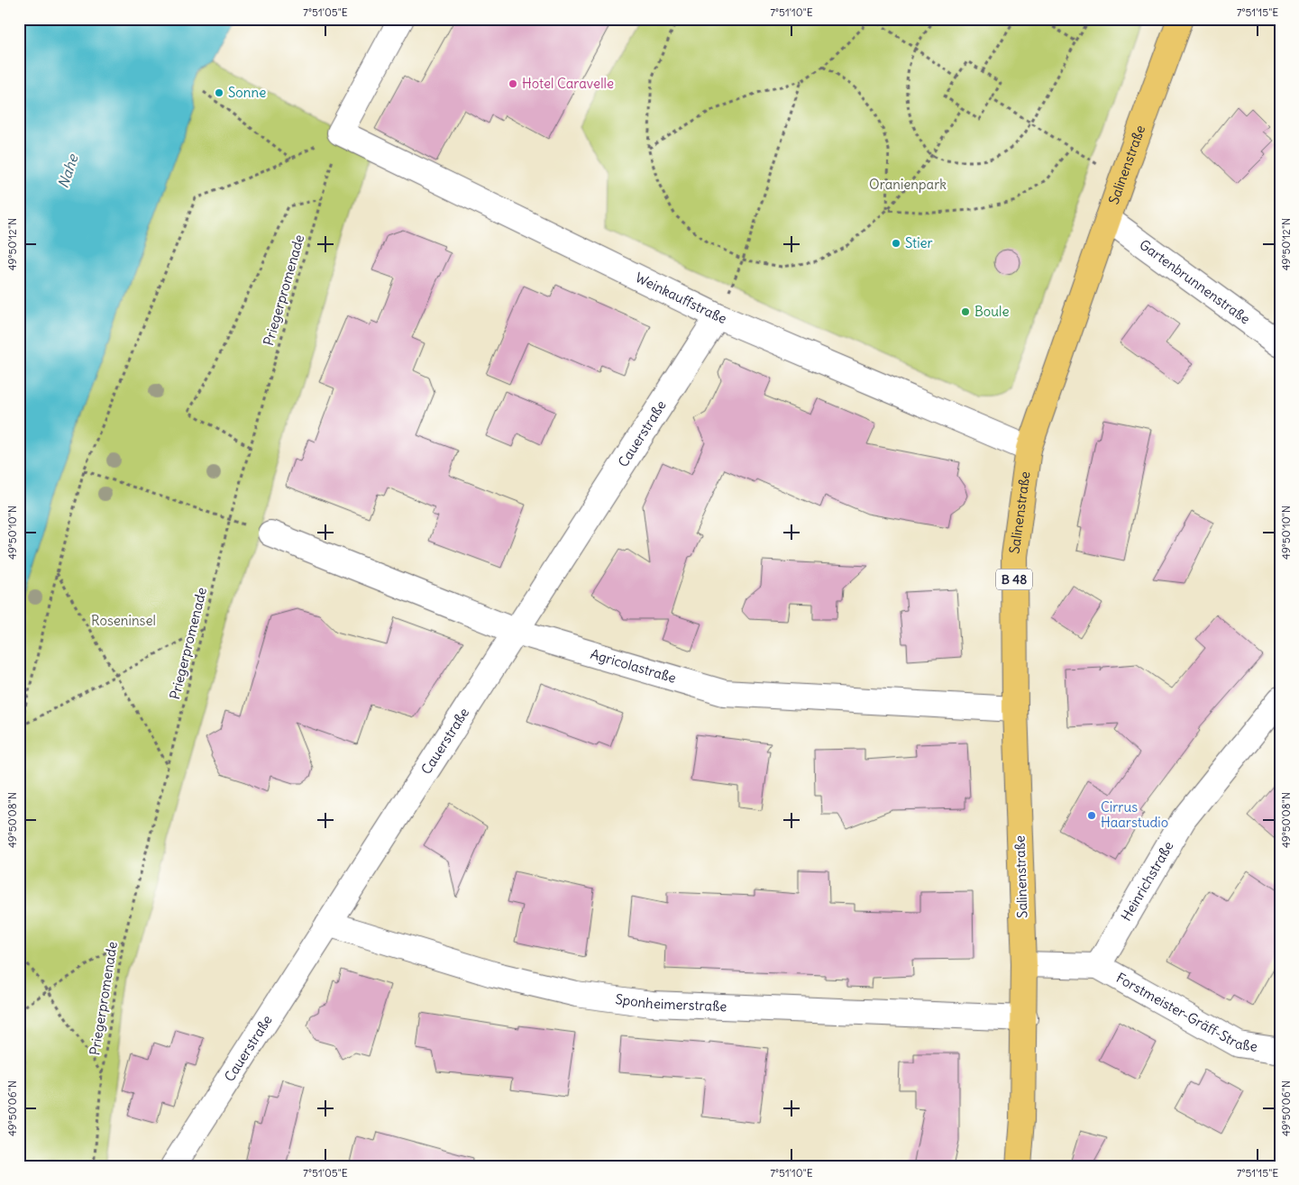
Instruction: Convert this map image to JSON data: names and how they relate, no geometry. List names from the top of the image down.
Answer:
{
  "streets": {
    "main road": ["Salinenstraße", "B 48"],
    "street": [
      "Gartenbrunnenstraße",
      "Weinkauffstraße",
      "Cauerstraße",
      "Agricolastraße",
      "Heinrichstraße",
      "Sponheimerstraße",
      "Forstmeister-Gräff-Straße"
    ],
    "path": ["Priegerpromenade"]
  },
  "crossings": [
    ["Salinenstraße", "Gartenbrunnenstraße"],
    ["Salinenstraße", "Weinkauffstraße"],
    ["Salinenstraße", "Agricolastraße"],
    ["Salinenstraße", "Sponheimerstraße"],
    ["Priegerpromenade", "Weinkauffstraße"],
    ["Weinkauffstraße", "Cauerstraße"],
    ["Cauerstraße", "Agricolastraße"],
    ["Cauerstraße", "Sponheimerstraße"],
    ["Heinrichstraße", "Forstmeister-Gräff-Straße"]
  ],
  "water": ["Nahe"],
  "parks": ["Oranienpark", "Roseninsel"],
  "places": [
    "Hotel Caravelle",
    "Sonne",
    "Stier",
    "Boule",
    "Cirrus Haarstudio"
  ],
  "coordinates": [
    "7°51'05\"E",
    "7°51'10\"E",
    "7°51'15\"E",
    "49°50'12\"N",
    "49°50'10\"N",
    "49°50'08\"N",
    "49°50'06\"N"
  ]
}
